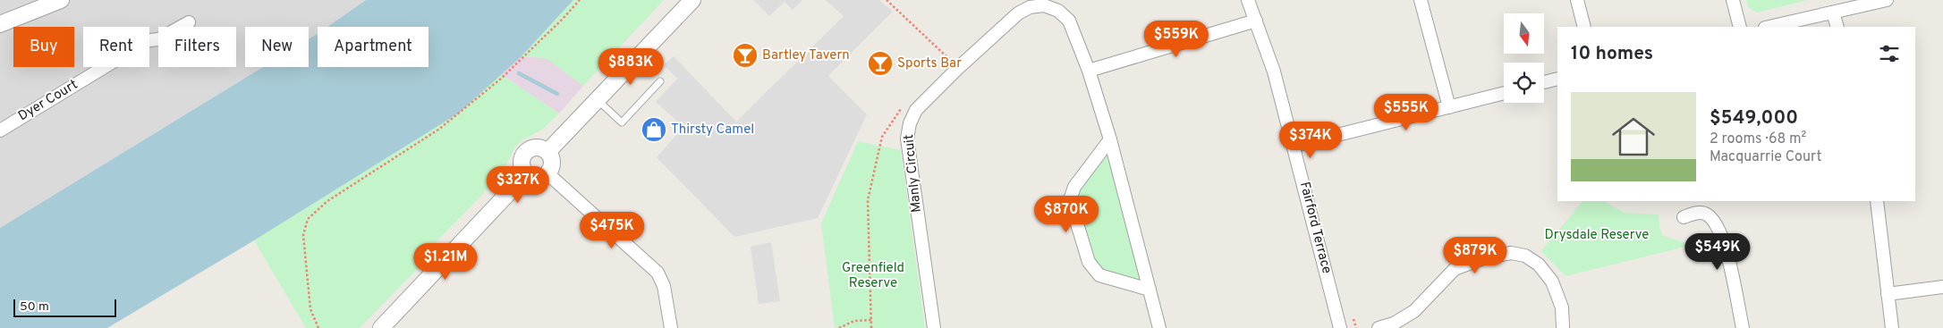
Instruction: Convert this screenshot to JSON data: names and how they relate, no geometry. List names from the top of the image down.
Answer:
{
  "streets": {
    "street": ["Dyer Court", "Manly Circuit", "Fairford Terrace"]
  },
  "parks": ["Drysdale Reserve", "Greenfield Reserve"],
  "places": {
    "bar": ["Bartley Tavern", "Sports Bar"],
    "shop": ["Thirsty Camel"]
  },
  "scale_bar": "50 m",
  "north": "bottom",
  "page": {
    "price": [
      "$559K",
      "$883K",
      "$555K",
      "$374K",
      "$327K",
      "$870K",
      "$475K",
      "$549K",
      "$879K",
      "$1.21M"
    ],
    "chip": [
      "Buy",
      "Rent",
      "Filters",
      "New",
      "Apartment"
    ],
    "heading": "10 homes",
    "list": [
      {
        "name": "$549,000",
        "note": "2 rooms · 68 m² · Macquarrie Court"
      }
    ],
    "scale": "50 m"
  }
}
